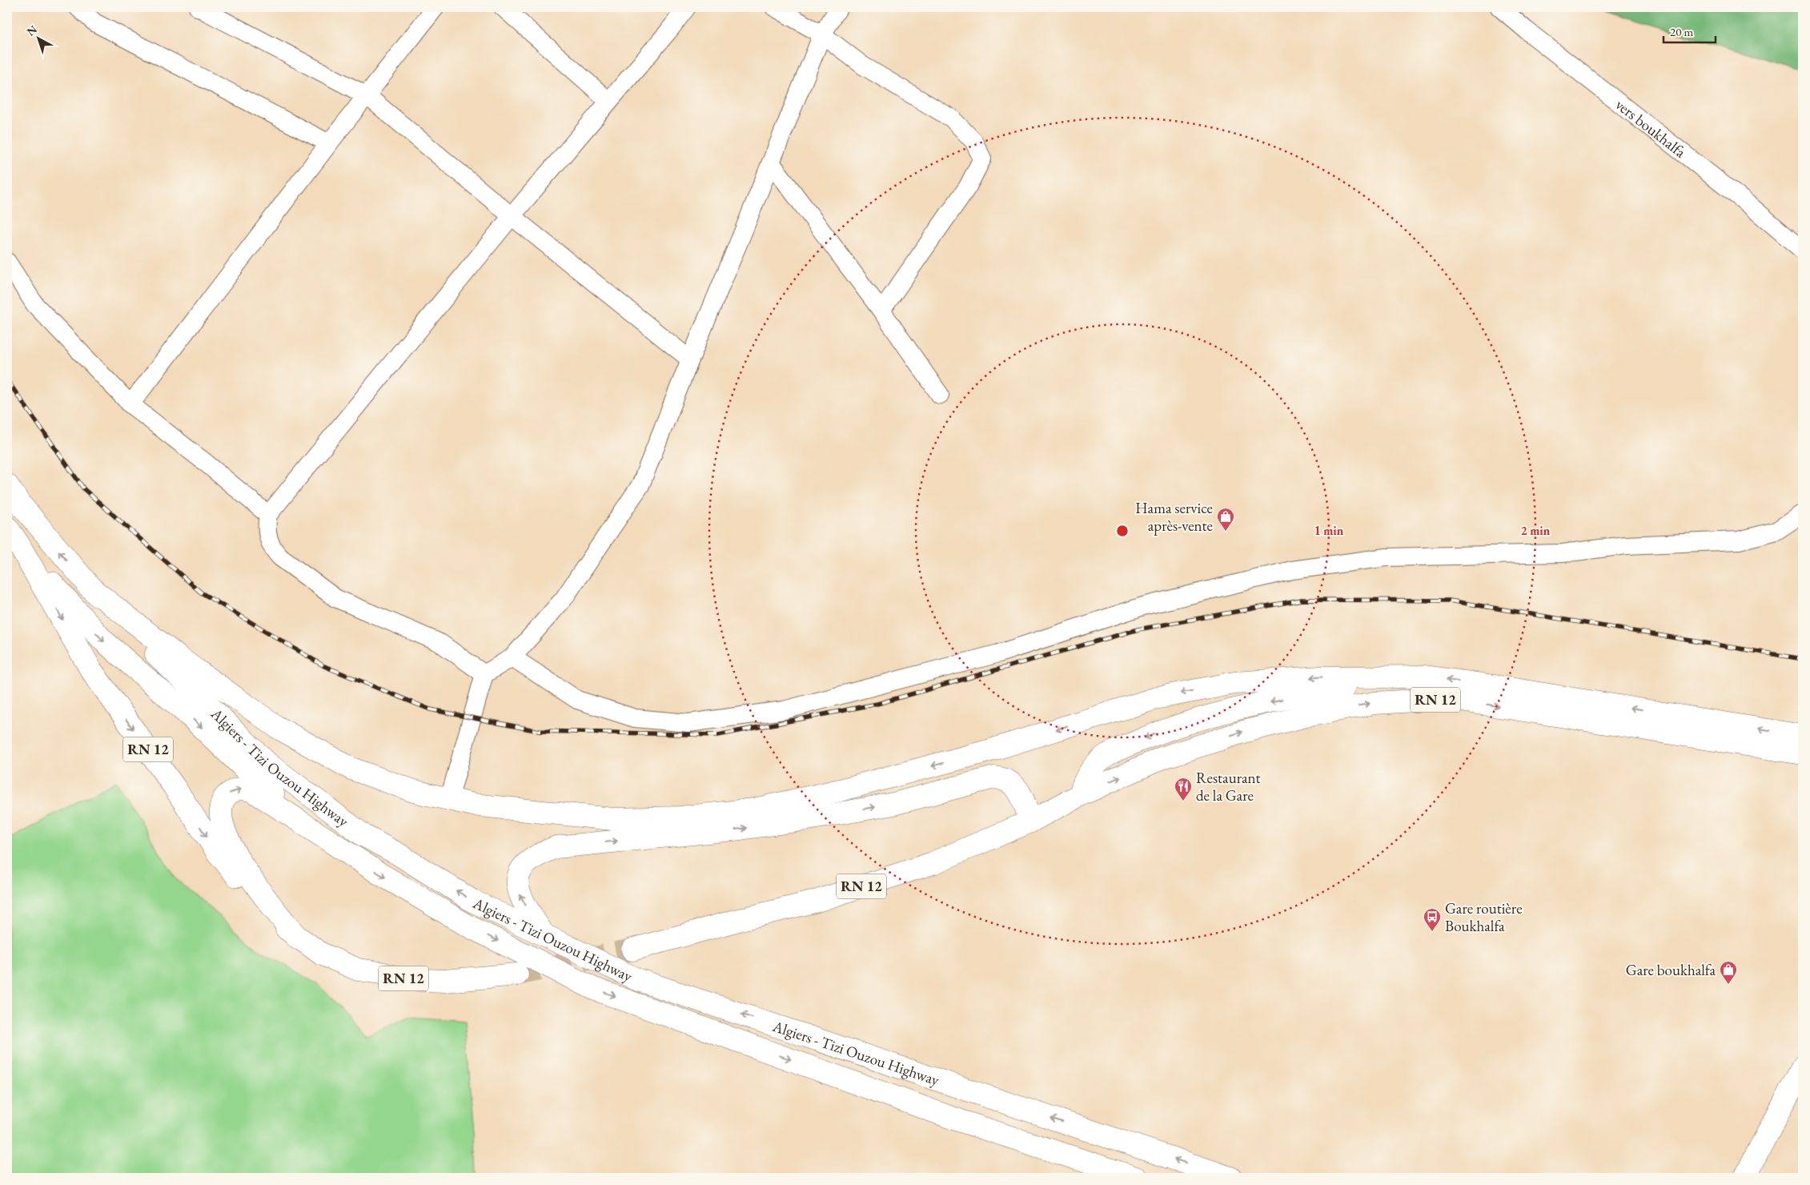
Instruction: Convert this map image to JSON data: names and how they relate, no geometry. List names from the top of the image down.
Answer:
{
  "streets": {
    "main road": ["RN 12", "Algiers - Tizi Ouzou Highway"],
    "street": ["vers boukhalfa"]
  },
  "crossings": [
    ["RN 12", "Algiers - Tizi Ouzou Highway"]
  ],
  "places": {
    "shop": ["Hama service après-vente", "Gare boukhalfa"],
    "restaurant": ["Restaurant de la Gare"],
    "bus stop": ["Gare routière Boukhalfa"]
  },
  "scale_bar": "20 m",
  "north": "top left",
  "rings": ["1 min", "2 min"]
}
